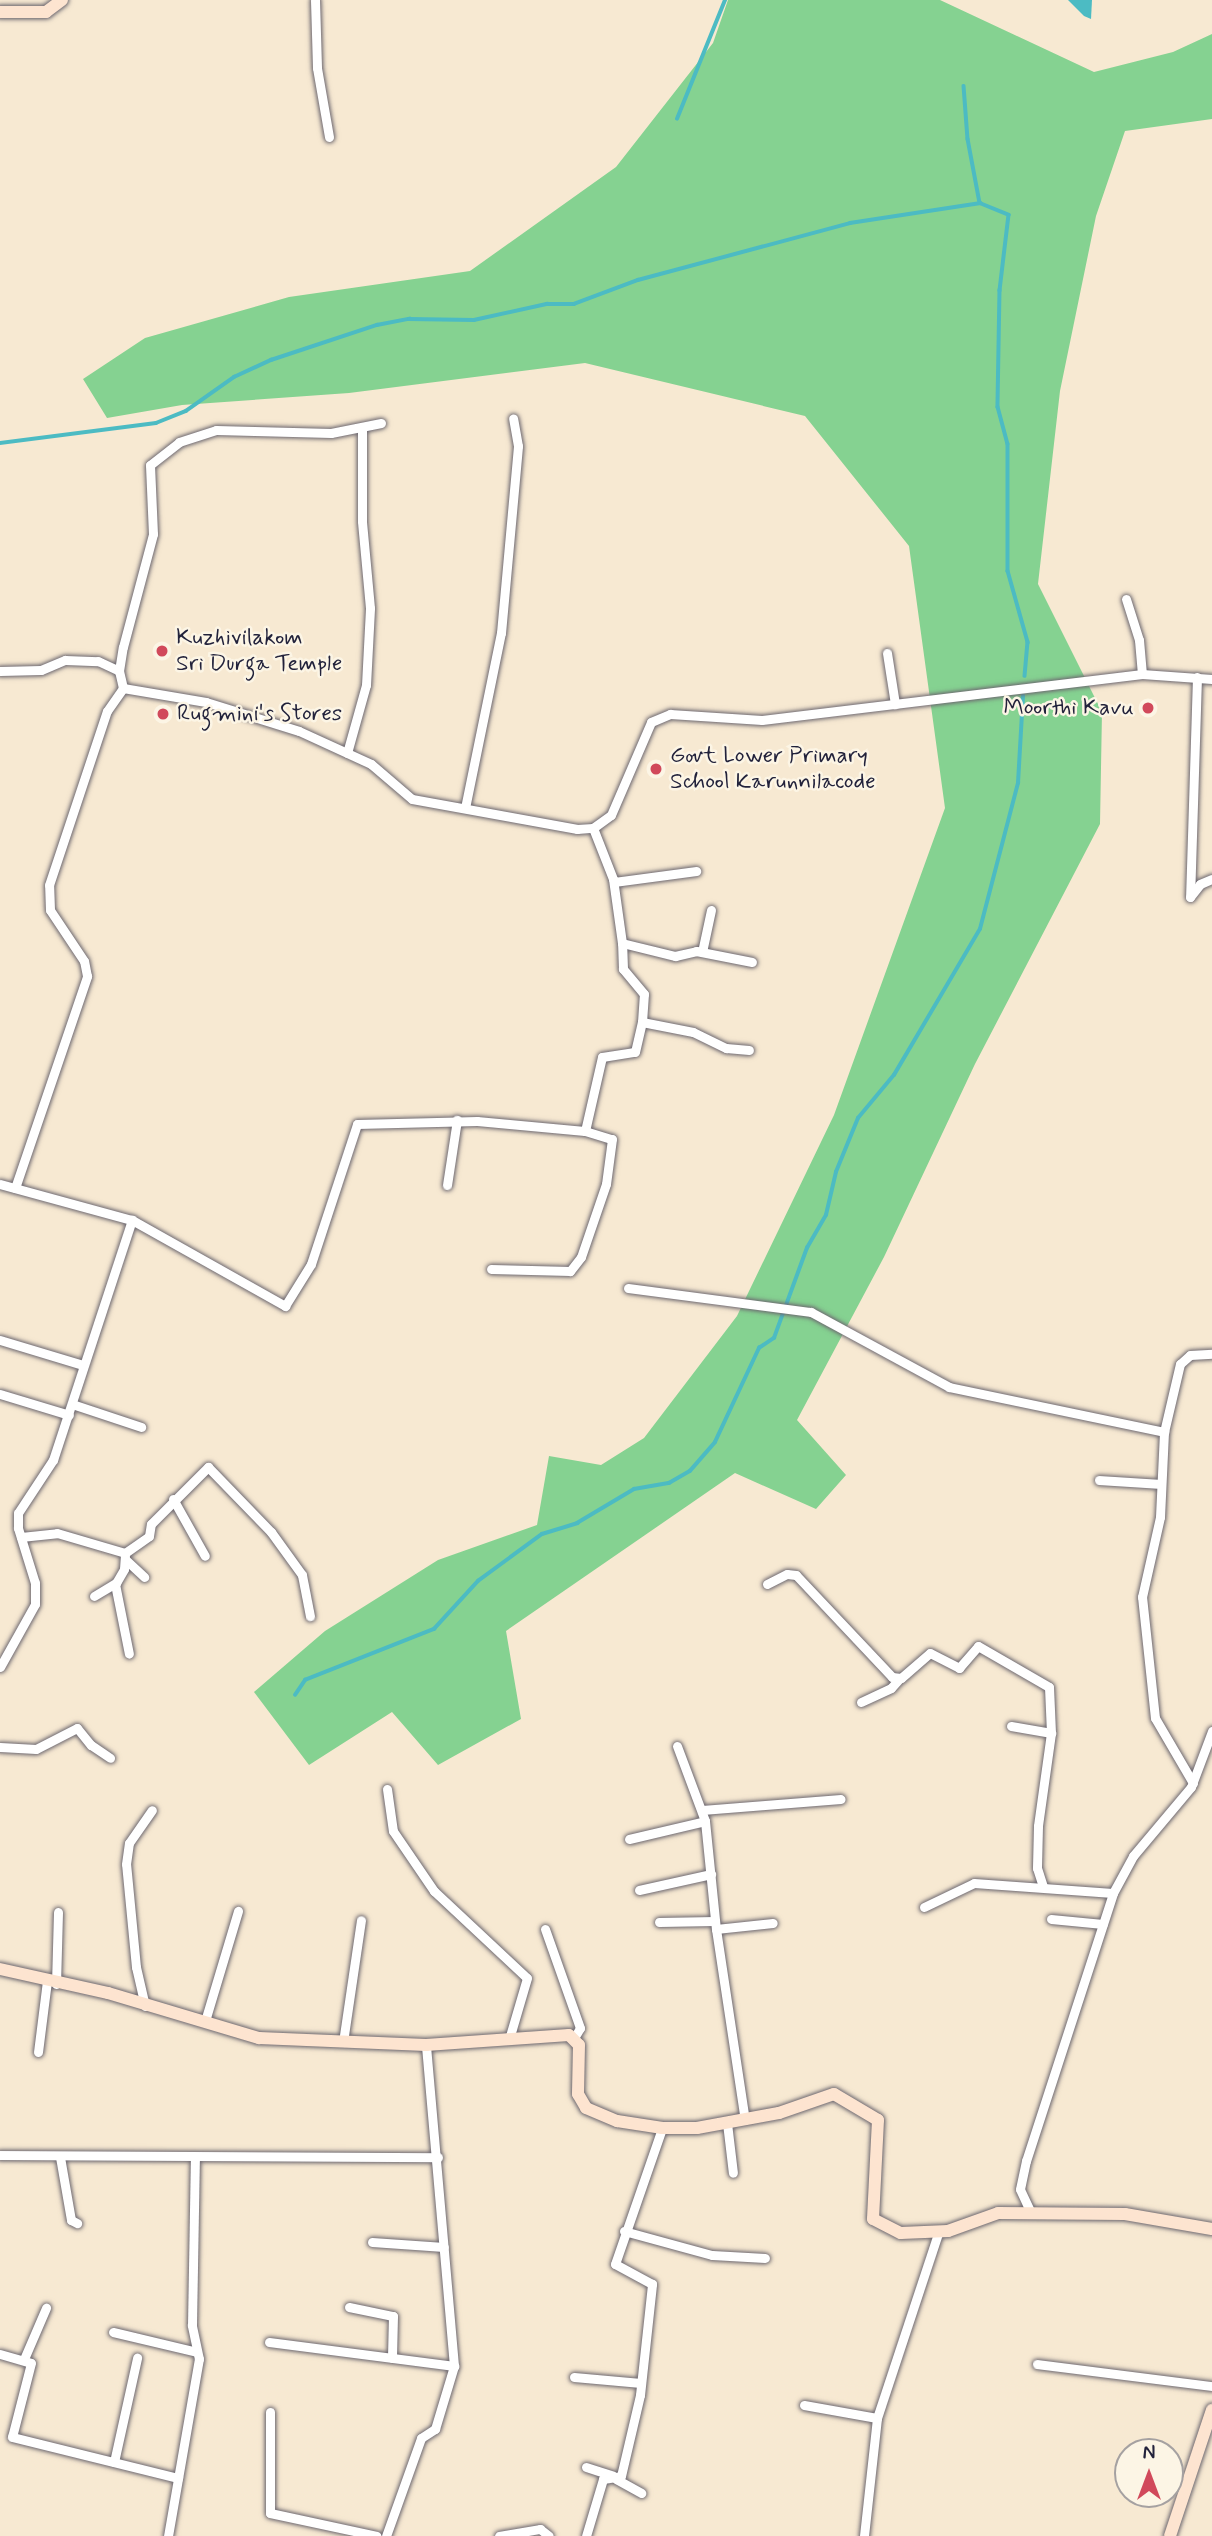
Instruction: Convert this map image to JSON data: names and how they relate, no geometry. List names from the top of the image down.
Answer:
{
  "places": [
    "Kuzhivilakom Sri Durga Temple",
    "Moorthi Kavu",
    "Rugmini's Stores",
    "Govt Lower Primary School Karunnilacode"
  ],
  "north": "top"
}
